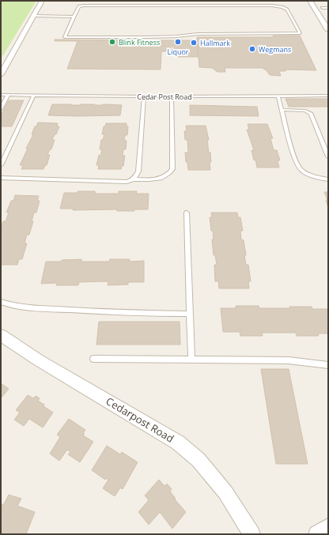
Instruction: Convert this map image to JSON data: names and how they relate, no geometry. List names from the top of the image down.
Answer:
{
  "streets": {
    "street": ["Cedarpost Road"],
    "lane": ["Cedar Post Road"]
  },
  "places": [
    "Blink Fitness",
    "Liquor",
    "Hallmark",
    "Wegmans"
  ]
}
